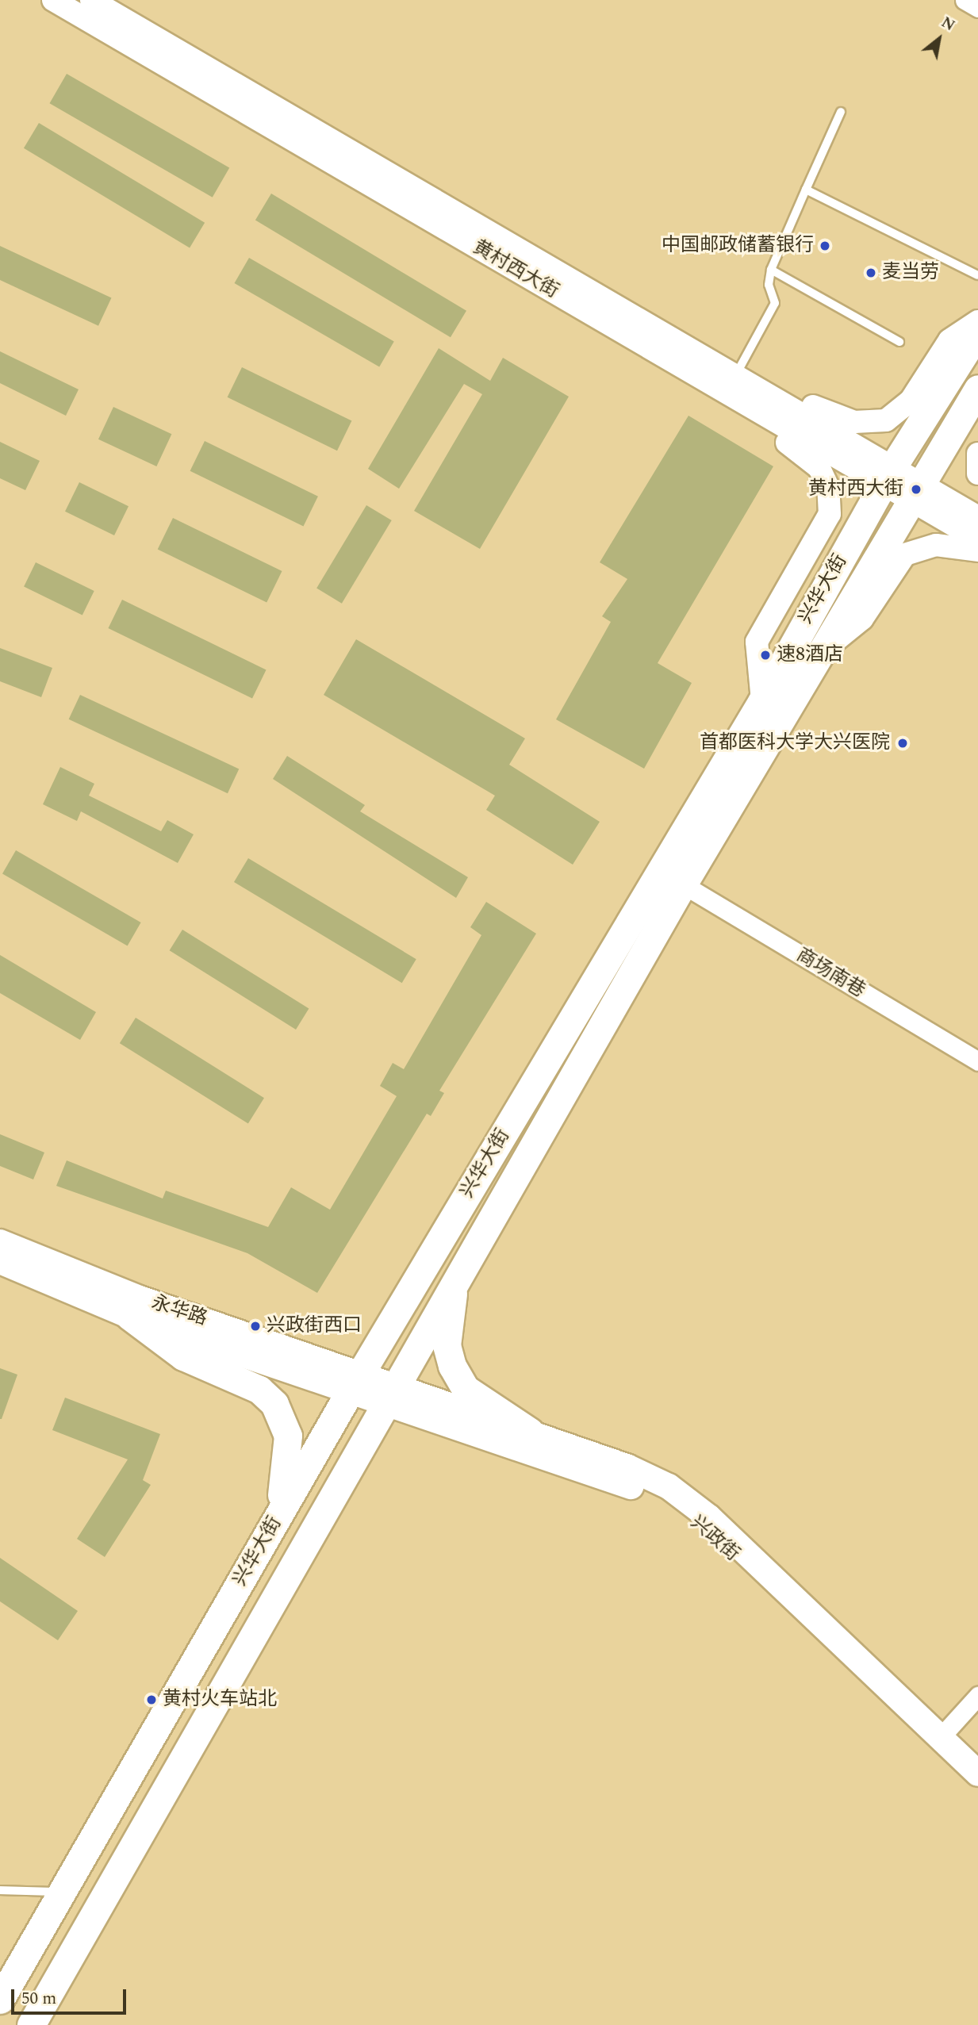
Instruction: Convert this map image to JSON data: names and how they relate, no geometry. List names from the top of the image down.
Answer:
{
  "streets": {
    "main road": ["兴华大街", "永华路", "兴政街"],
    "street": ["黄村西大街", "商场南巷"]
  },
  "crossings": [
    ["黄村西大街", "兴华大街"],
    ["兴华大街", "商场南巷"],
    ["兴华大街", "永华路"],
    ["兴华大街", "兴政街"]
  ],
  "places": [
    "中国邮政储蓄银行",
    "麦当劳",
    "黄村西大街",
    "速8酒店",
    "首都医科大学大兴医院",
    "兴政街西口",
    "黄村火车站北"
  ],
  "scale_bar": "50 m",
  "north": "top right"
}
